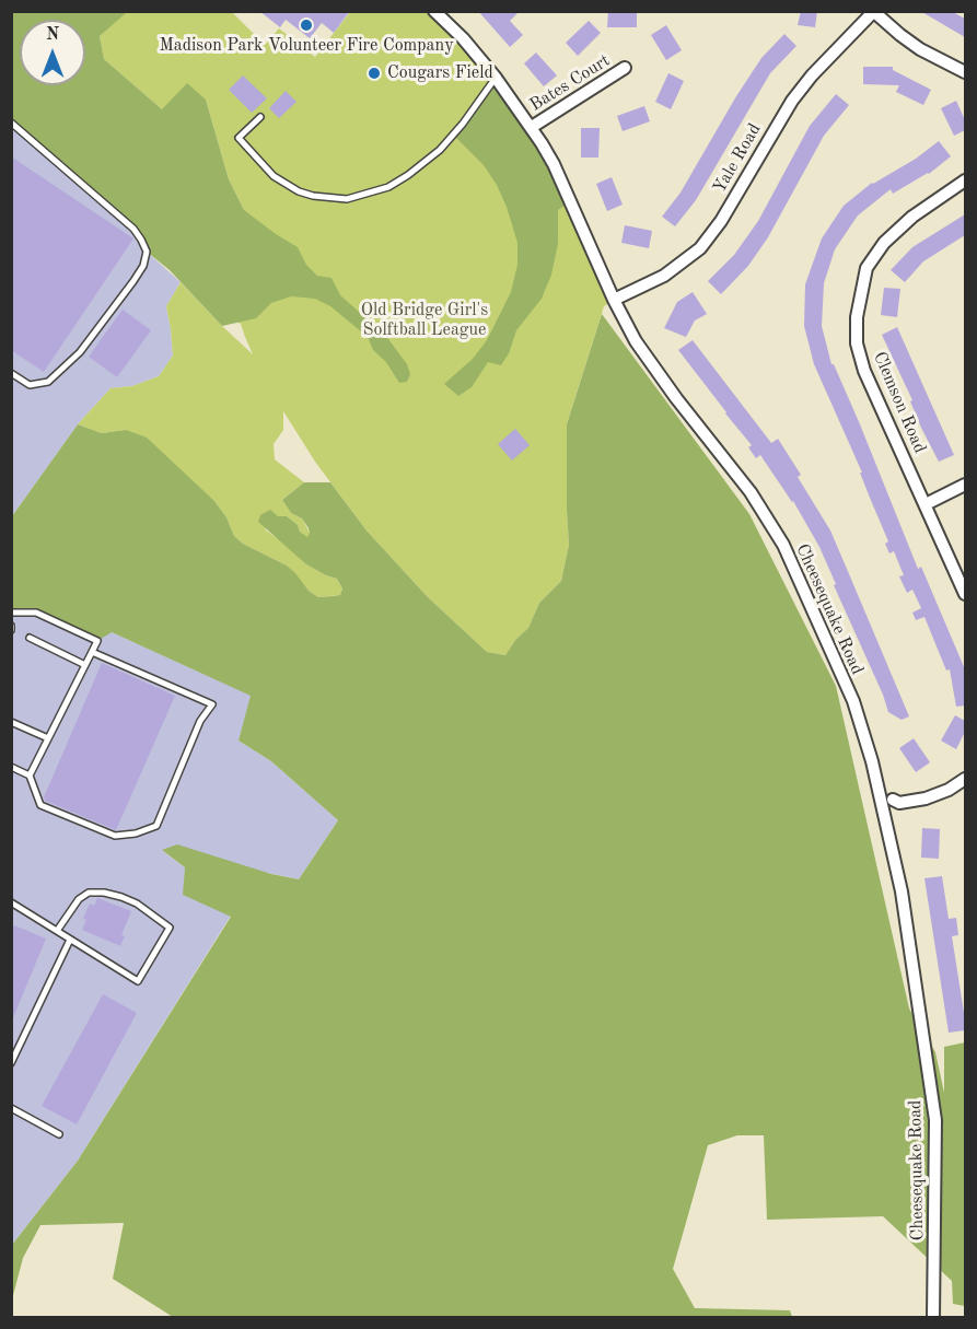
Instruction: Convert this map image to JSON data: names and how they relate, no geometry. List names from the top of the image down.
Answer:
{
  "streets": {
    "street": [
      "Bates Court",
      "Yale Road",
      "Clemson Road",
      "Cheesequake Road"
    ]
  },
  "crossings": [
    ["Bates Court", "Cheesequake Road"],
    ["Yale Road", "Cheesequake Road"]
  ],
  "parks": ["Old Bridge Girl's Solftball League"],
  "places": ["Madison Park Volunteer Fire Company", "Cougars Field"],
  "north": "top"
}
